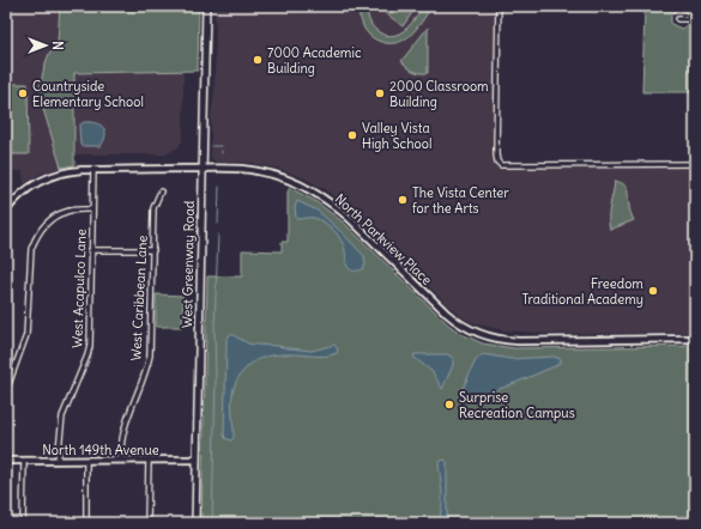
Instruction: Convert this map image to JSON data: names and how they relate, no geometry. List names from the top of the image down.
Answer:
{
  "streets": {
    "main road": ["West Greenway Road"],
    "street": [
      "North Parkview Place",
      "West Acapulco Lane",
      "West Caribbean Lane",
      "North 149th Avenue"
    ]
  },
  "crossings": [
    ["North Parkview Place", "West Greenway Road"],
    ["North Parkview Place", "West Acapulco Lane"],
    ["West Greenway Road", "North 149th Avenue"],
    ["West Acapulco Lane", "North 149th Avenue"],
    ["West Caribbean Lane", "North 149th Avenue"]
  ],
  "places": [
    "7000 Academic Building",
    "Countryside Elementary School",
    "2000 Classroom Building",
    "Valley Vista High School",
    "The Vista Center for the Arts",
    "Freedom Traditional Academy",
    "Surprise Recreation Campus"
  ],
  "north": "right"
}
